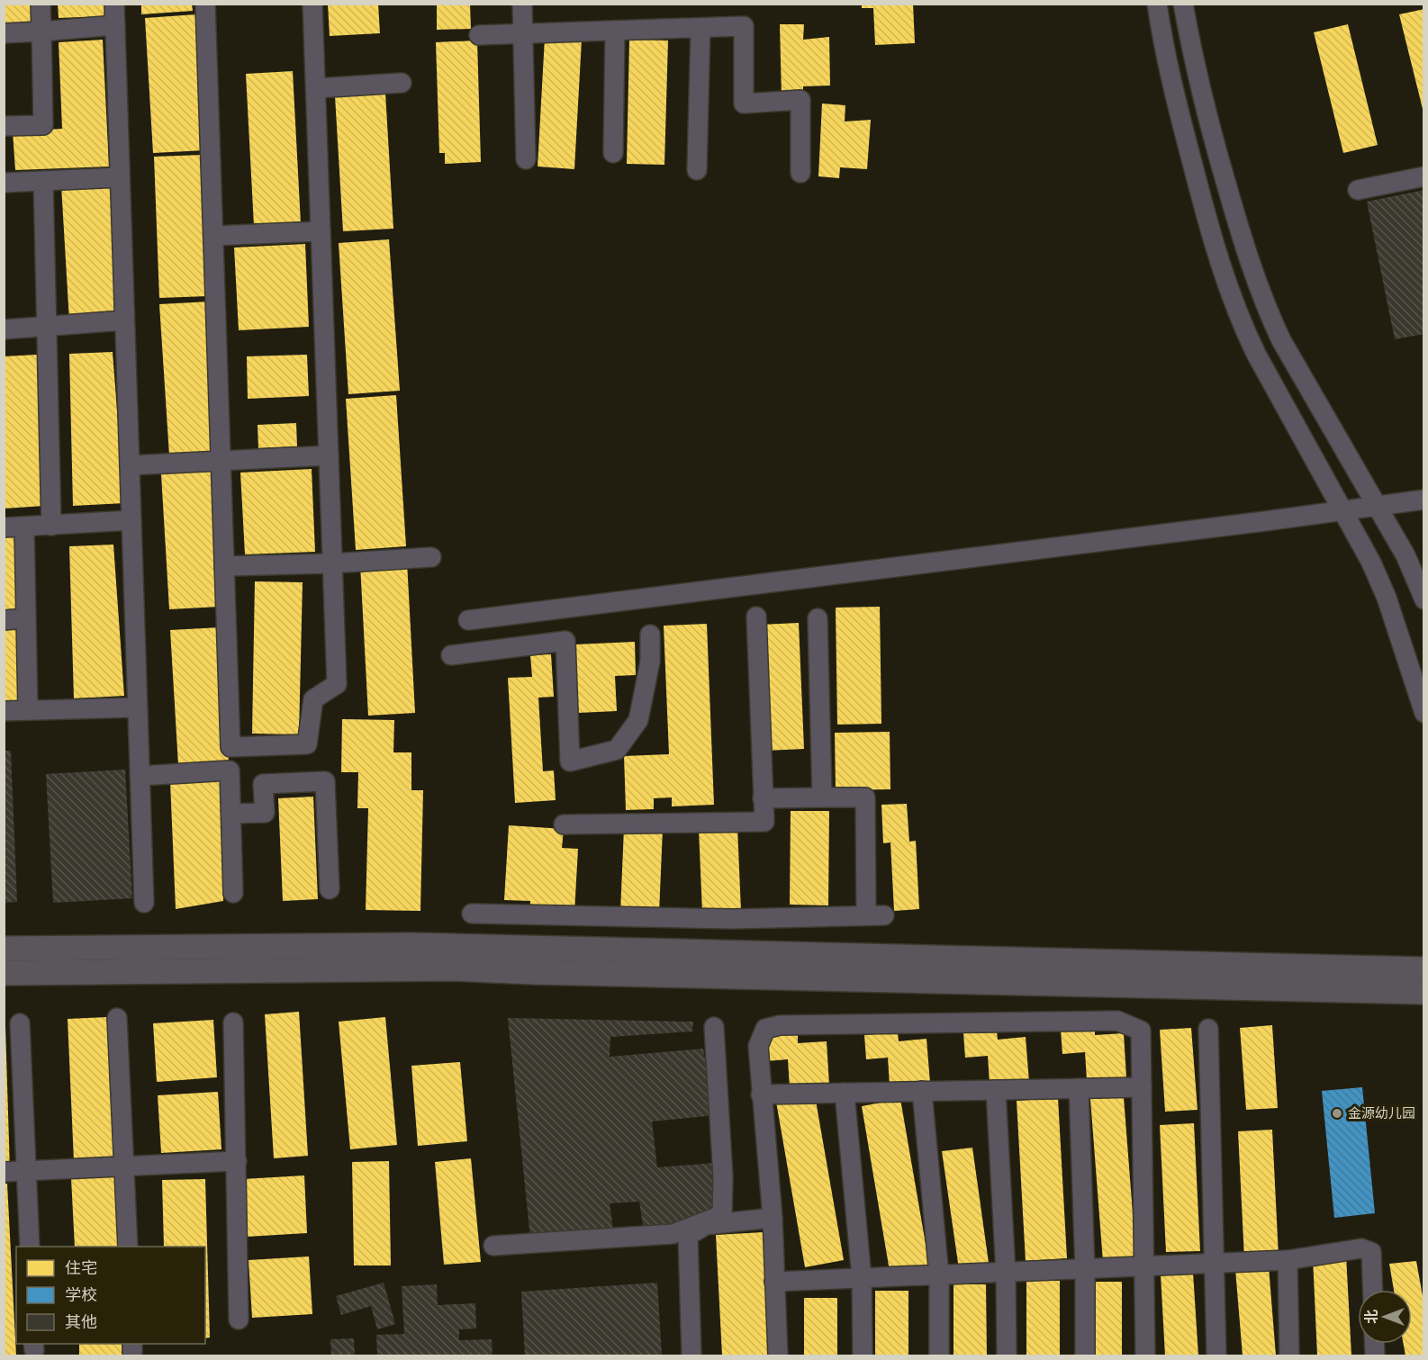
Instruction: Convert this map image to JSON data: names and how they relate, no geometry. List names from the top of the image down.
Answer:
{
  "places": ["金源幼儿园"],
  "legend": ["住宅", "学校", "其他"],
  "north": "left"
}
